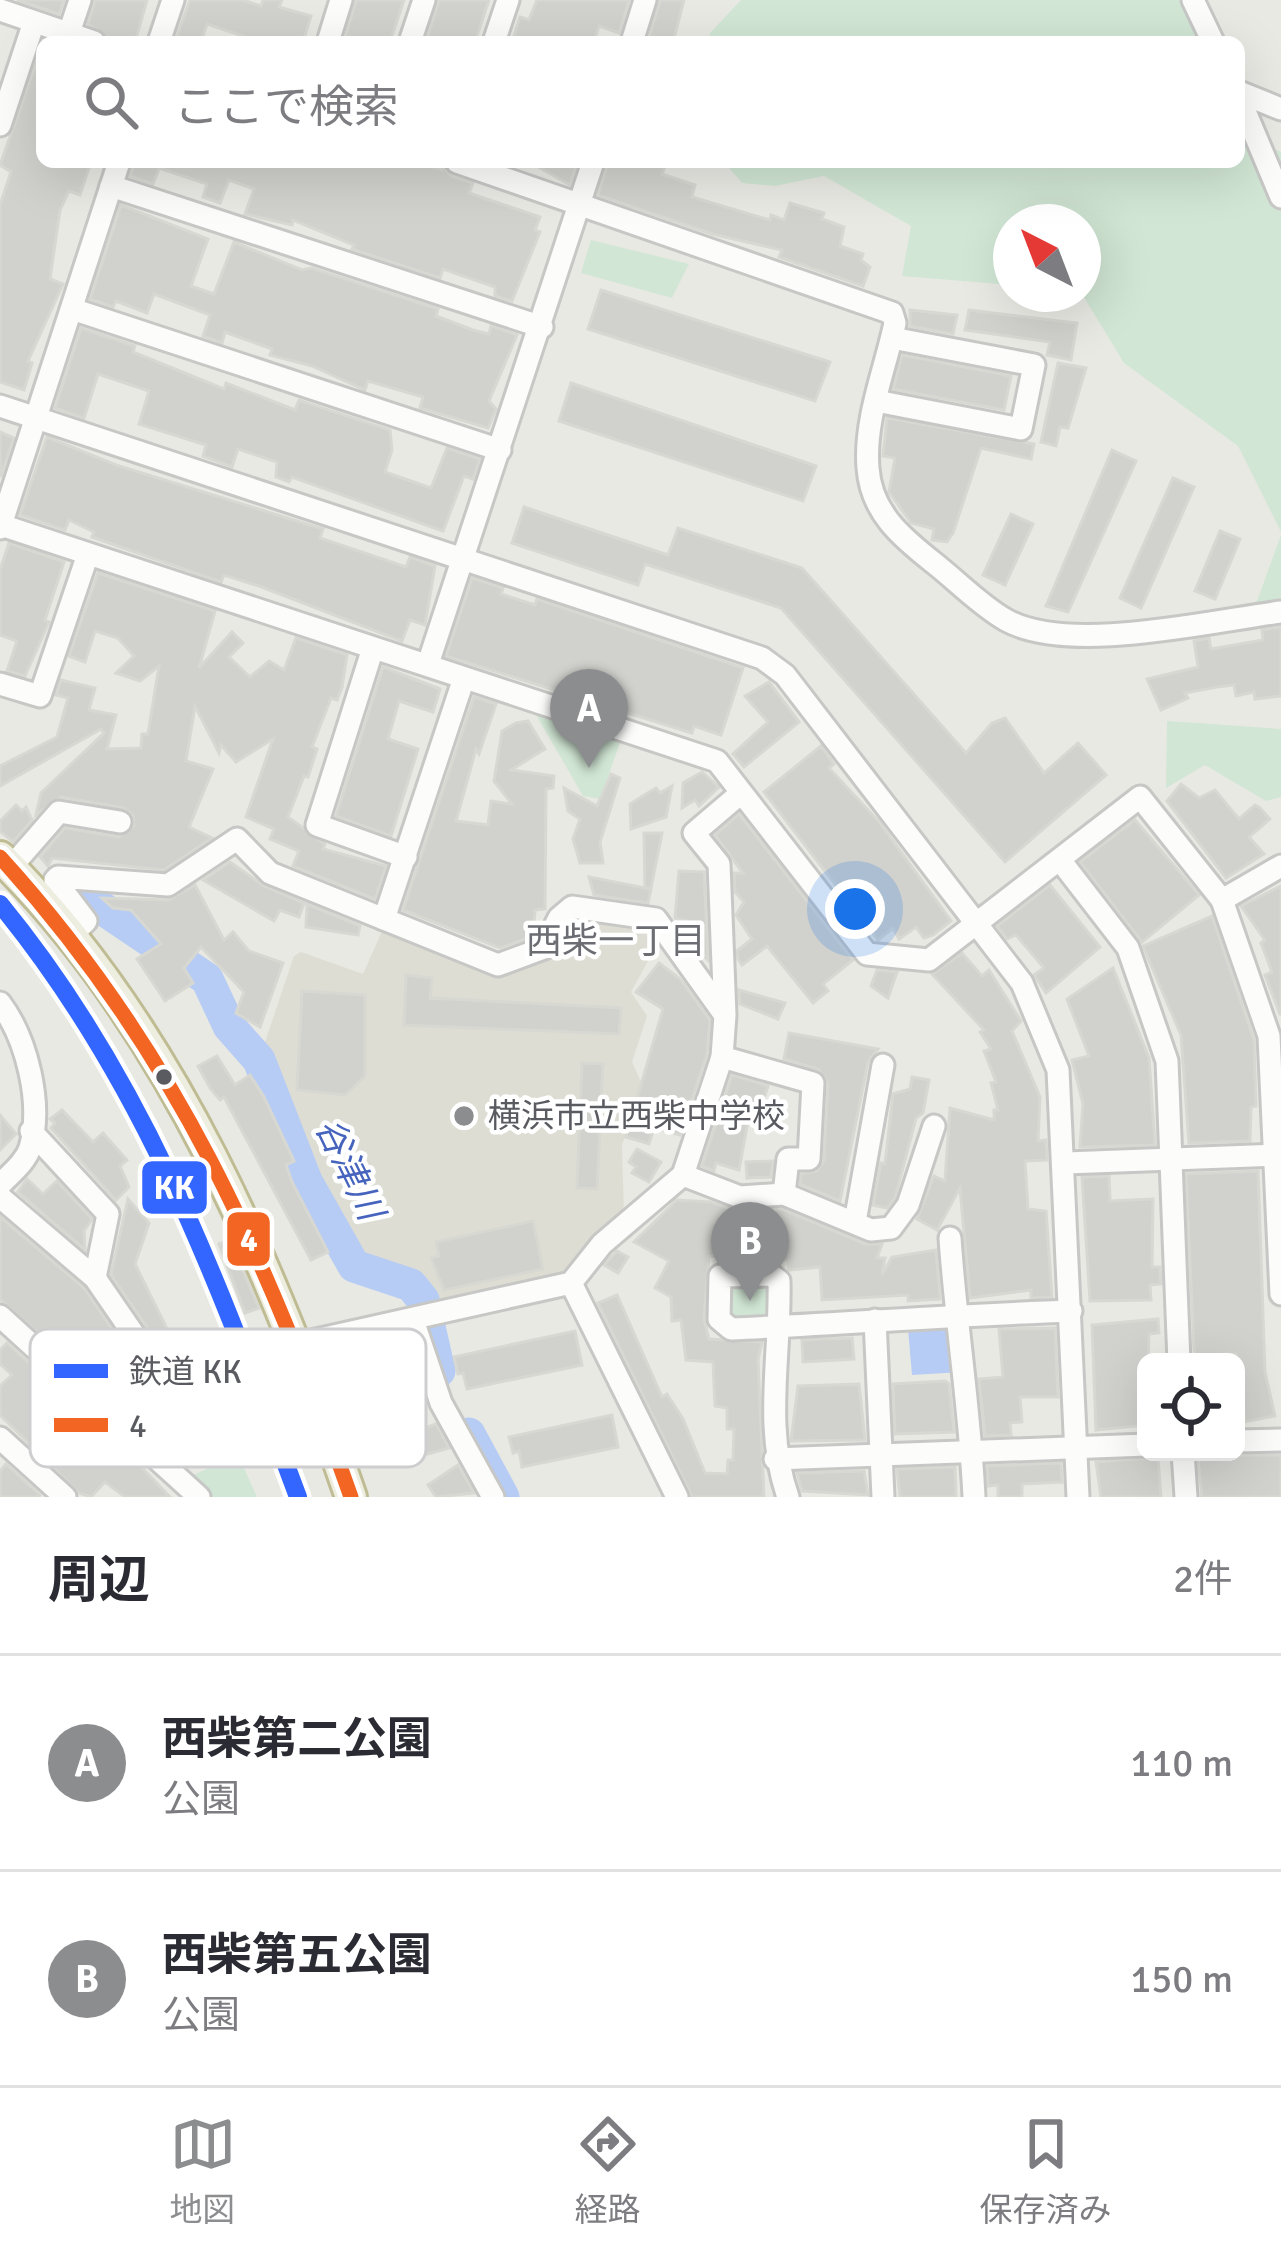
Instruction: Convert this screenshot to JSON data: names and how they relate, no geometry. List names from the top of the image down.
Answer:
{
  "districts": ["西柴一丁目"],
  "water": ["谷津川"],
  "places": ["横浜市立西柴中学校"],
  "lines": ["transit line 4", "rail line KK"],
  "legend": ["鉄道 KK", "4"],
  "north": "top left",
  "page": {
    "search": "ここで検索",
    "pins": ["A", "B"],
    "heading": ["周辺", "2件"],
    "list": [
      {
        "mark": "A",
        "name": "西柴第二公園",
        "note": "公園",
        "value": "110 m"
      },
      {
        "mark": "B",
        "name": "西柴第五公園",
        "note": "公園",
        "value": "150 m"
      }
    ],
    "nav": ["地図", "経路", "保存済み"]
  }
}
